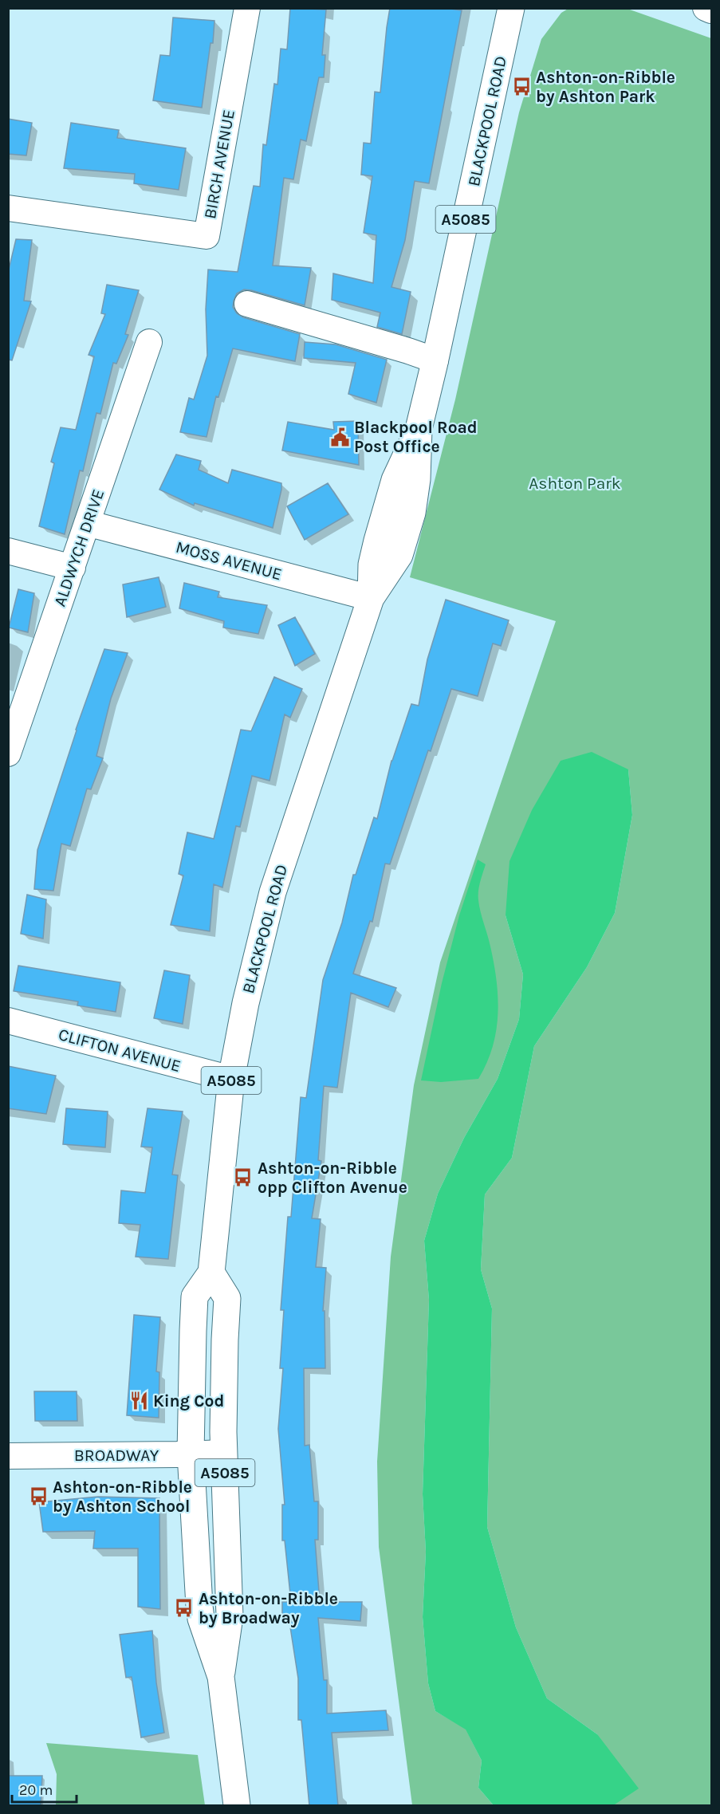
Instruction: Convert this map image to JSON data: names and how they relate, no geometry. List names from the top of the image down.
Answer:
{
  "streets": {
    "highway": ["BLACKPOOL ROAD", "A5085"],
    "street": [
      "BIRCH AVENUE",
      "ALDWYCH DRIVE",
      "MOSS AVENUE",
      "CLIFTON AVENUE",
      "BROADWAY"
    ]
  },
  "crossings": [
    ["BLACKPOOL ROAD", "A5085"],
    ["BLACKPOOL ROAD", "MOSS AVENUE"],
    ["BLACKPOOL ROAD", "CLIFTON AVENUE"],
    ["A5085", "BROADWAY"],
    ["ALDWYCH DRIVE", "MOSS AVENUE"]
  ],
  "parks": ["Ashton Park"],
  "places": {
    "bus stop": [
      "Ashton-on-Ribble by Ashton Park",
      "Ashton-on-Ribble opp Clifton Avenue",
      "Ashton-on-Ribble by Ashton School",
      "Ashton-on-Ribble by Broadway"
    ],
    "public building": ["Blackpool Road Post Office"],
    "restaurant": ["King Cod"]
  },
  "scale_bar": "20 m"
}
